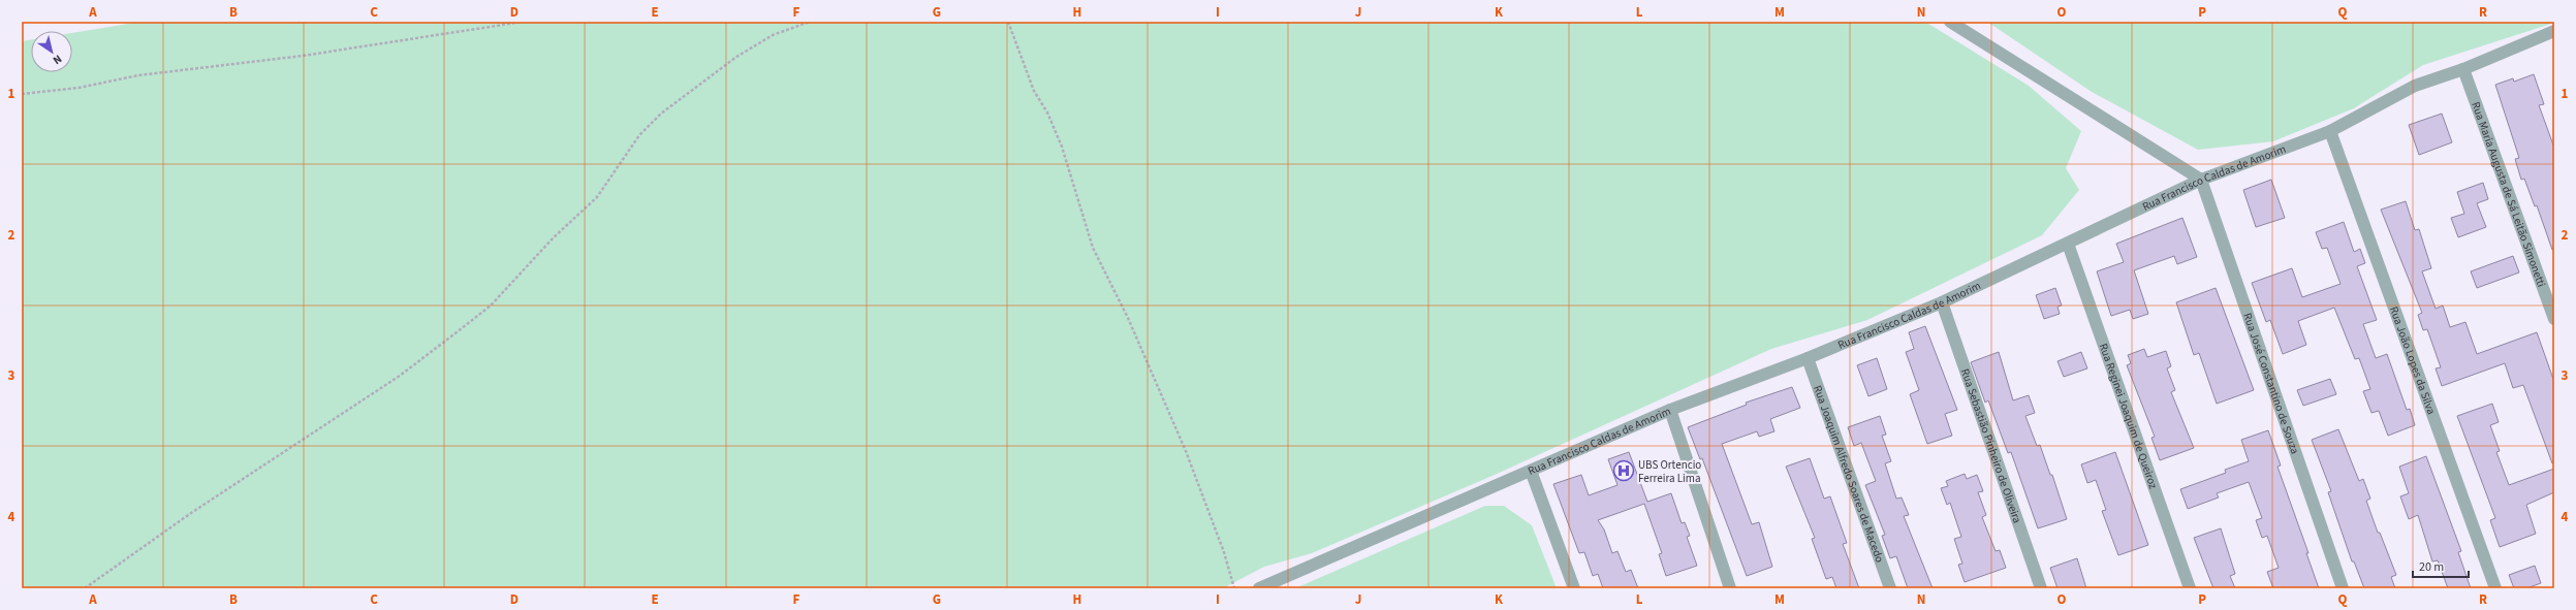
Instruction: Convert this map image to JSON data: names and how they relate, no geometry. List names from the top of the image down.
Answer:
{
  "streets": {
    "street": [
      "Rua Francisco Caldas de Amorim",
      "Rua Maria Augusta de Sá Leitão Simonetti",
      "Rua João Lopes da Silva",
      "Rua José Constantino de Souza",
      "Rua Reginei Joaquim de Queiroz",
      "Rua Sebastião Pinheiro de Oliveira",
      "Rua Joaquim Alfredo Soares de Macedo"
    ]
  },
  "crossings": [
    ["Rua Francisco Caldas de Amorim", "Rua Maria Augusta de Sá Leitão Simonetti"],
    ["Rua Francisco Caldas de Amorim", "Rua João Lopes da Silva"],
    ["Rua Francisco Caldas de Amorim", "Rua José Constantino de Souza"],
    ["Rua Francisco Caldas de Amorim", "Rua Reginei Joaquim de Queiroz"],
    ["Rua Francisco Caldas de Amorim", "Rua Sebastião Pinheiro de Oliveira"],
    ["Rua Francisco Caldas de Amorim", "Rua Joaquim Alfredo Soares de Macedo"]
  ],
  "places": {
    "hospital": ["UBS Ortencio Ferreira Lima"]
  },
  "scale_bar": "20 m",
  "north": "bottom right",
  "grid": {
    "columns": [
      "A",
      "B",
      "C",
      "D",
      "E",
      "F",
      "G",
      "H",
      "I",
      "J",
      "K",
      "L",
      "M",
      "N",
      "O",
      "P",
      "Q",
      "R"
    ],
    "rows": [
      "1",
      "2",
      "3",
      "4"
    ]
  }
}
